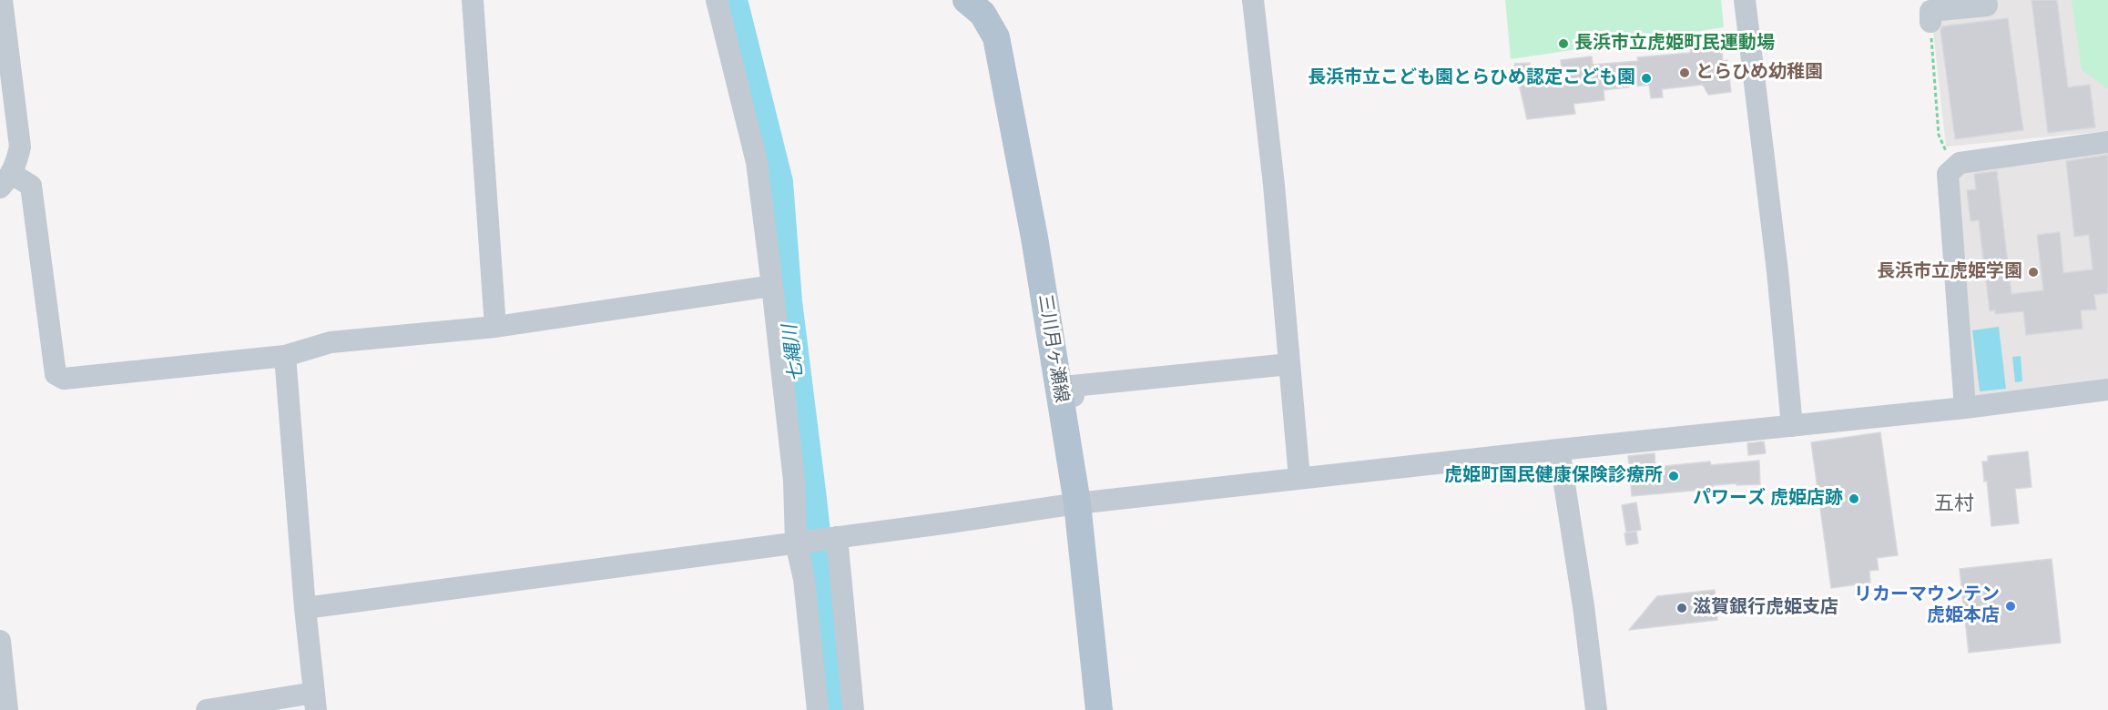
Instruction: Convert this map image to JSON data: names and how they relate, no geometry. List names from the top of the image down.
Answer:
{
  "streets": {
    "main road": ["三川月ヶ瀬線"]
  },
  "districts": ["五村"],
  "water": ["七縄川"],
  "places": [
    "長浜市立虎姫町民運動場",
    "とらひめ幼稚園",
    "長浜市立こども園とらひめ認定こども園",
    "長浜市立虎姫学園",
    "虎姫町国民健康保険診療所",
    "パワーズ 虎姫店跡",
    "リカーマウンテン 虎姫本店",
    "滋賀銀行虎姫支店"
  ]
}
